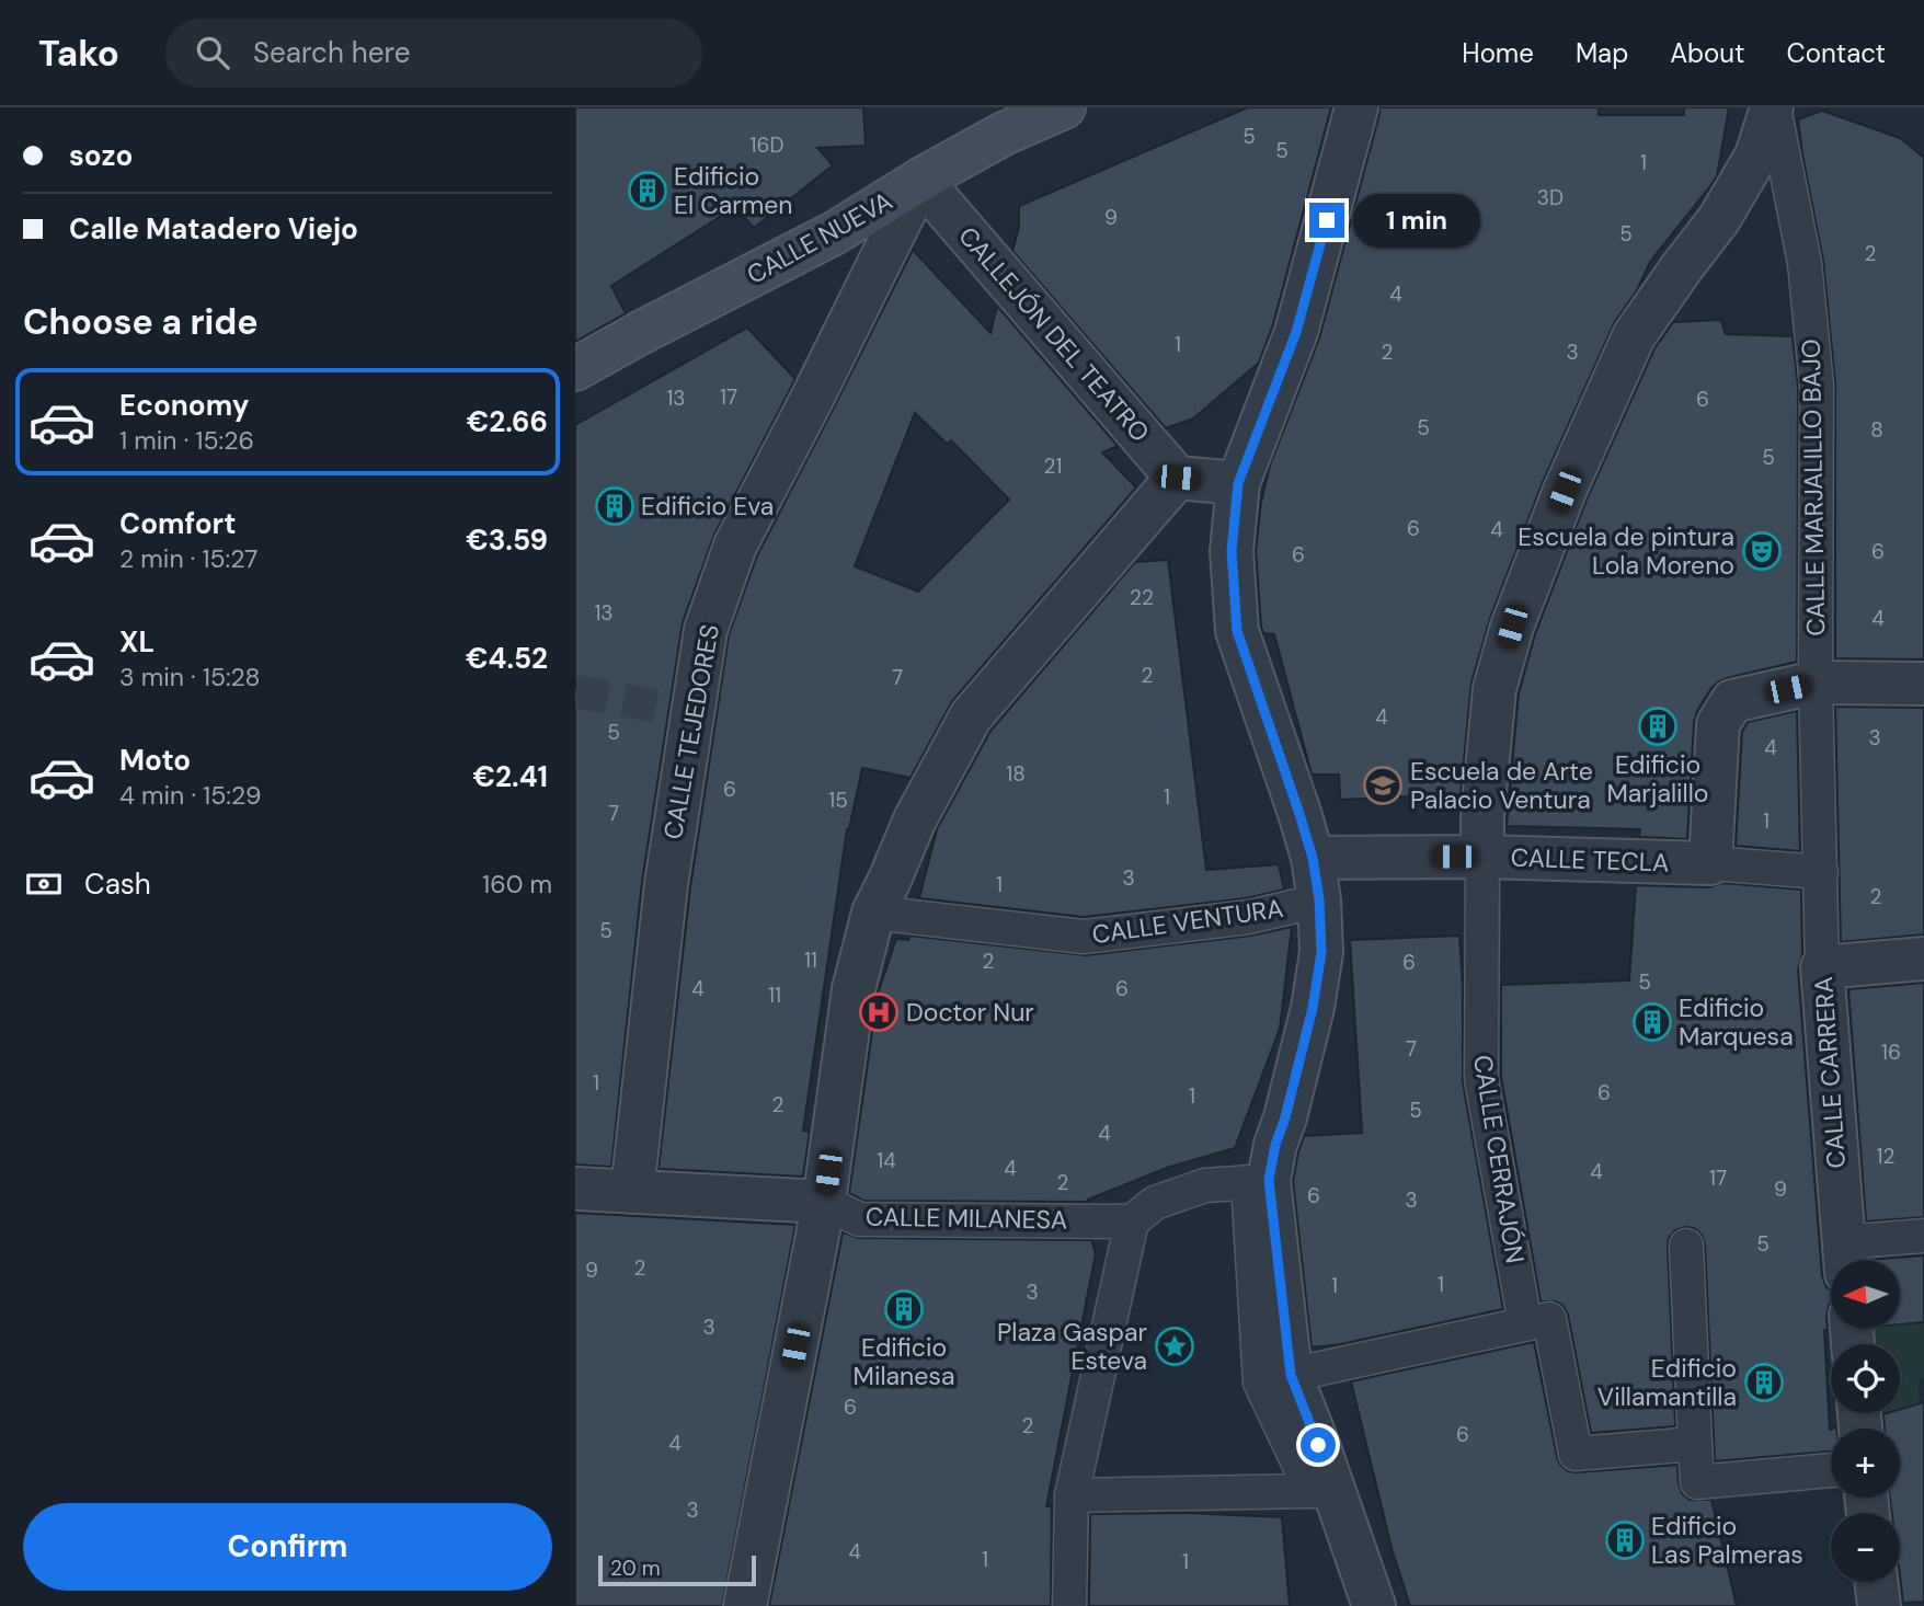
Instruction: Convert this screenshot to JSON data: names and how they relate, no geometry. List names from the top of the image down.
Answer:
{
  "streets": {
    "main road": ["CALLE NUEVA"],
    "street": [
      "CALLEJÓN DEL TEATRO",
      "CALLE MARJALILLO BAJO",
      "CALLE TEJEDORES",
      "CALLE TECLA",
      "CALLE VENTURA",
      "CALLE CARRERA",
      "CALLE CERRAJÓN",
      "CALLE MILANESA"
    ]
  },
  "crossings": [
    ["CALLE NUEVA", "CALLEJÓN DEL TEATRO"],
    ["CALLE NUEVA", "CALLE TEJEDORES"],
    ["CALLEJÓN DEL TEATRO", "CALLE TEJEDORES"],
    ["CALLE MARJALILLO BAJO", "CALLE TECLA"],
    ["CALLE MARJALILLO BAJO", "CALLE CARRERA"],
    ["CALLE TEJEDORES", "CALLE MILANESA"],
    ["CALLE TECLA", "CALLE CARRERA"],
    ["CALLE TECLA", "CALLE CERRAJÓN"]
  ],
  "places": {
    "building": [
      "Edificio El Carmen",
      "Edificio Eva",
      "Edificio Marjalillo",
      "Edificio Marquesa",
      "Edificio Milanesa",
      "Edificio Villamantilla",
      "Edificio Las Palmeras"
    ],
    "theatre": ["Escuela de pintura Lola Moreno"],
    "school or university": ["Escuela de Arte Palacio Ventura"],
    "hospital": ["Doctor Nur"],
    "place": ["Plaza Gaspar Esteva"]
  },
  "house_numbers": [
    "5",
    "16D",
    "5",
    "1",
    "3D",
    "9",
    "5",
    "2",
    "4",
    "1",
    "2",
    "3",
    "17",
    "13",
    "6",
    "5",
    "8",
    "5",
    "21",
    "6",
    "4",
    "6",
    "6",
    "22",
    "13",
    "4",
    "2",
    "7",
    "4",
    "5",
    "3",
    "4",
    "18",
    "6",
    "1",
    "15",
    "7",
    "1",
    "3",
    "1",
    "2",
    "5",
    "11",
    "2",
    "6",
    "5",
    "4",
    "6",
    "11",
    "7",
    "16",
    "1",
    "6",
    "1",
    "2",
    "5",
    "4",
    "12",
    "14",
    "4",
    "4",
    "17",
    "2",
    "9",
    "6",
    "3",
    "5",
    "2",
    "9",
    "1",
    "1",
    "3",
    "3",
    "6",
    "2",
    "6",
    "4",
    "3",
    "4",
    "1",
    "1"
  ],
  "scale_bar": "20 m",
  "north": "left",
  "page": {
    "header": "Tako",
    "search": "Search here",
    "nav": [
      "Home",
      "Map",
      "About",
      "Contact"
    ],
    "banner": ["sozo", "Calle Matadero Viejo"],
    "bubble": "1 min",
    "heading": "Choose a ride",
    "list": [
      {
        "name": "Economy",
        "note": "1 min · 15:26",
        "value": "€2.66"
      },
      {
        "name": "Comfort",
        "note": "2 min · 15:27",
        "value": "€3.59"
      },
      {
        "name": "XL",
        "note": "3 min · 15:28",
        "value": "€4.52"
      },
      {
        "name": "Moto",
        "note": "4 min · 15:29",
        "value": "€2.41"
      }
    ],
    "pay": ["Cash", "160 m"],
    "map_buttons": ["+", "−"],
    "buttons": "Confirm",
    "scale": "20 m"
  }
}
